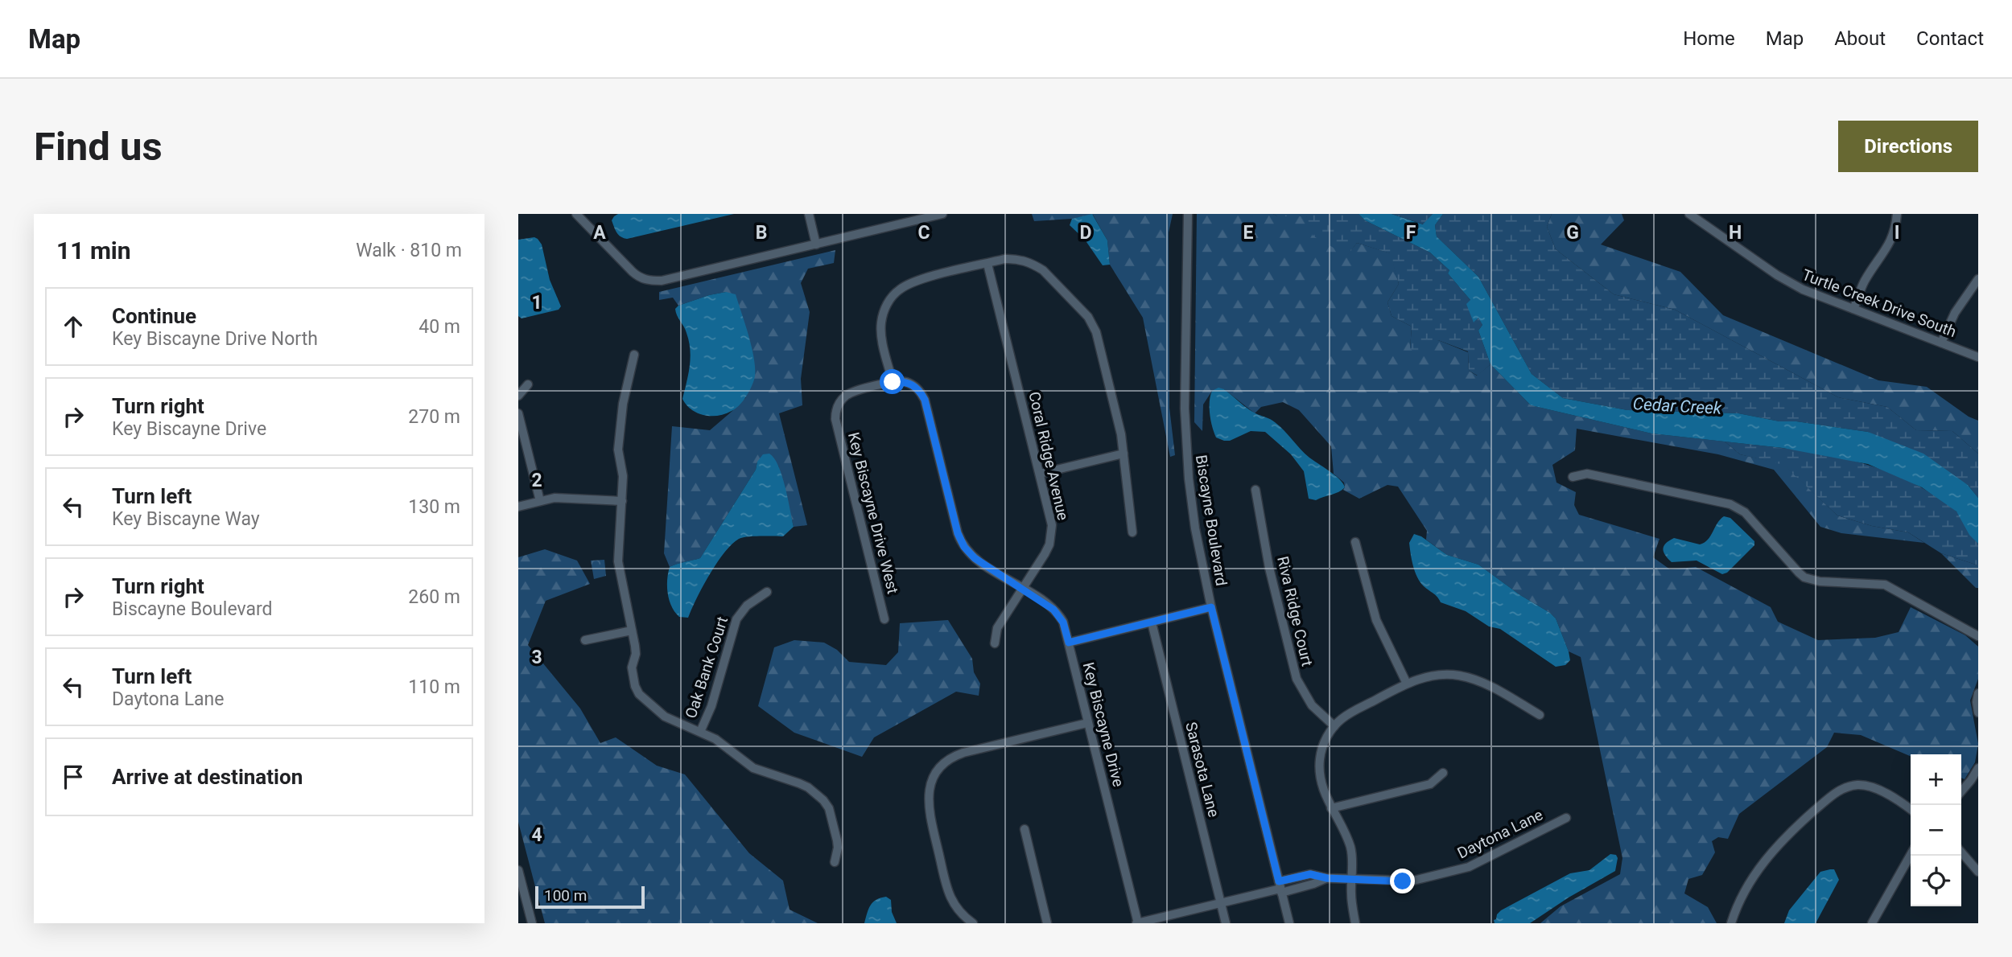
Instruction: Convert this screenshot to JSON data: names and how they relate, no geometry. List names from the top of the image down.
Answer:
{
  "streets": {
    "street": [
      "Turtle Creek Drive South",
      "Coral Ridge Avenue",
      "Key Biscayne Drive West",
      "Biscayne Boulevard",
      "Riva Ridge Court",
      "Oak Bank Court",
      "Key Biscayne Drive",
      "Sarasota Lane",
      "Daytona Lane"
    ]
  },
  "crossings": [
    ["Coral Ridge Avenue", "Key Biscayne Drive"],
    ["Key Biscayne Drive West", "Key Biscayne Drive"],
    ["Biscayne Boulevard", "Daytona Lane"],
    ["Key Biscayne Drive", "Daytona Lane"],
    ["Sarasota Lane", "Daytona Lane"]
  ],
  "water": ["Cedar Creek"],
  "scale_bar": "100 m",
  "page": {
    "header": "Map",
    "nav": [
      "Home",
      "Map",
      "About",
      "Contact"
    ],
    "buttons": "Directions",
    "title": "Find us",
    "heading": ["11 min", "Walk · 810 m"],
    "list": [
      ["Continue", "Key Biscayne Drive North", "40 m"],
      ["Turn right", "Key Biscayne Drive", "270 m"],
      ["Turn left", "Key Biscayne Way", "130 m"],
      ["Turn right", "Biscayne Boulevard", "260 m"],
      ["Turn left", "Daytona Lane", "110 m"],
      "Arrive at destination"
    ],
    "map_buttons": ["+", "−"],
    "scale": "100 m"
  },
  "grid": {
    "columns": [
      "A",
      "B",
      "C",
      "D",
      "E",
      "F",
      "G",
      "H",
      "I"
    ],
    "rows": [
      "1",
      "2",
      "3",
      "4"
    ]
  }
}
